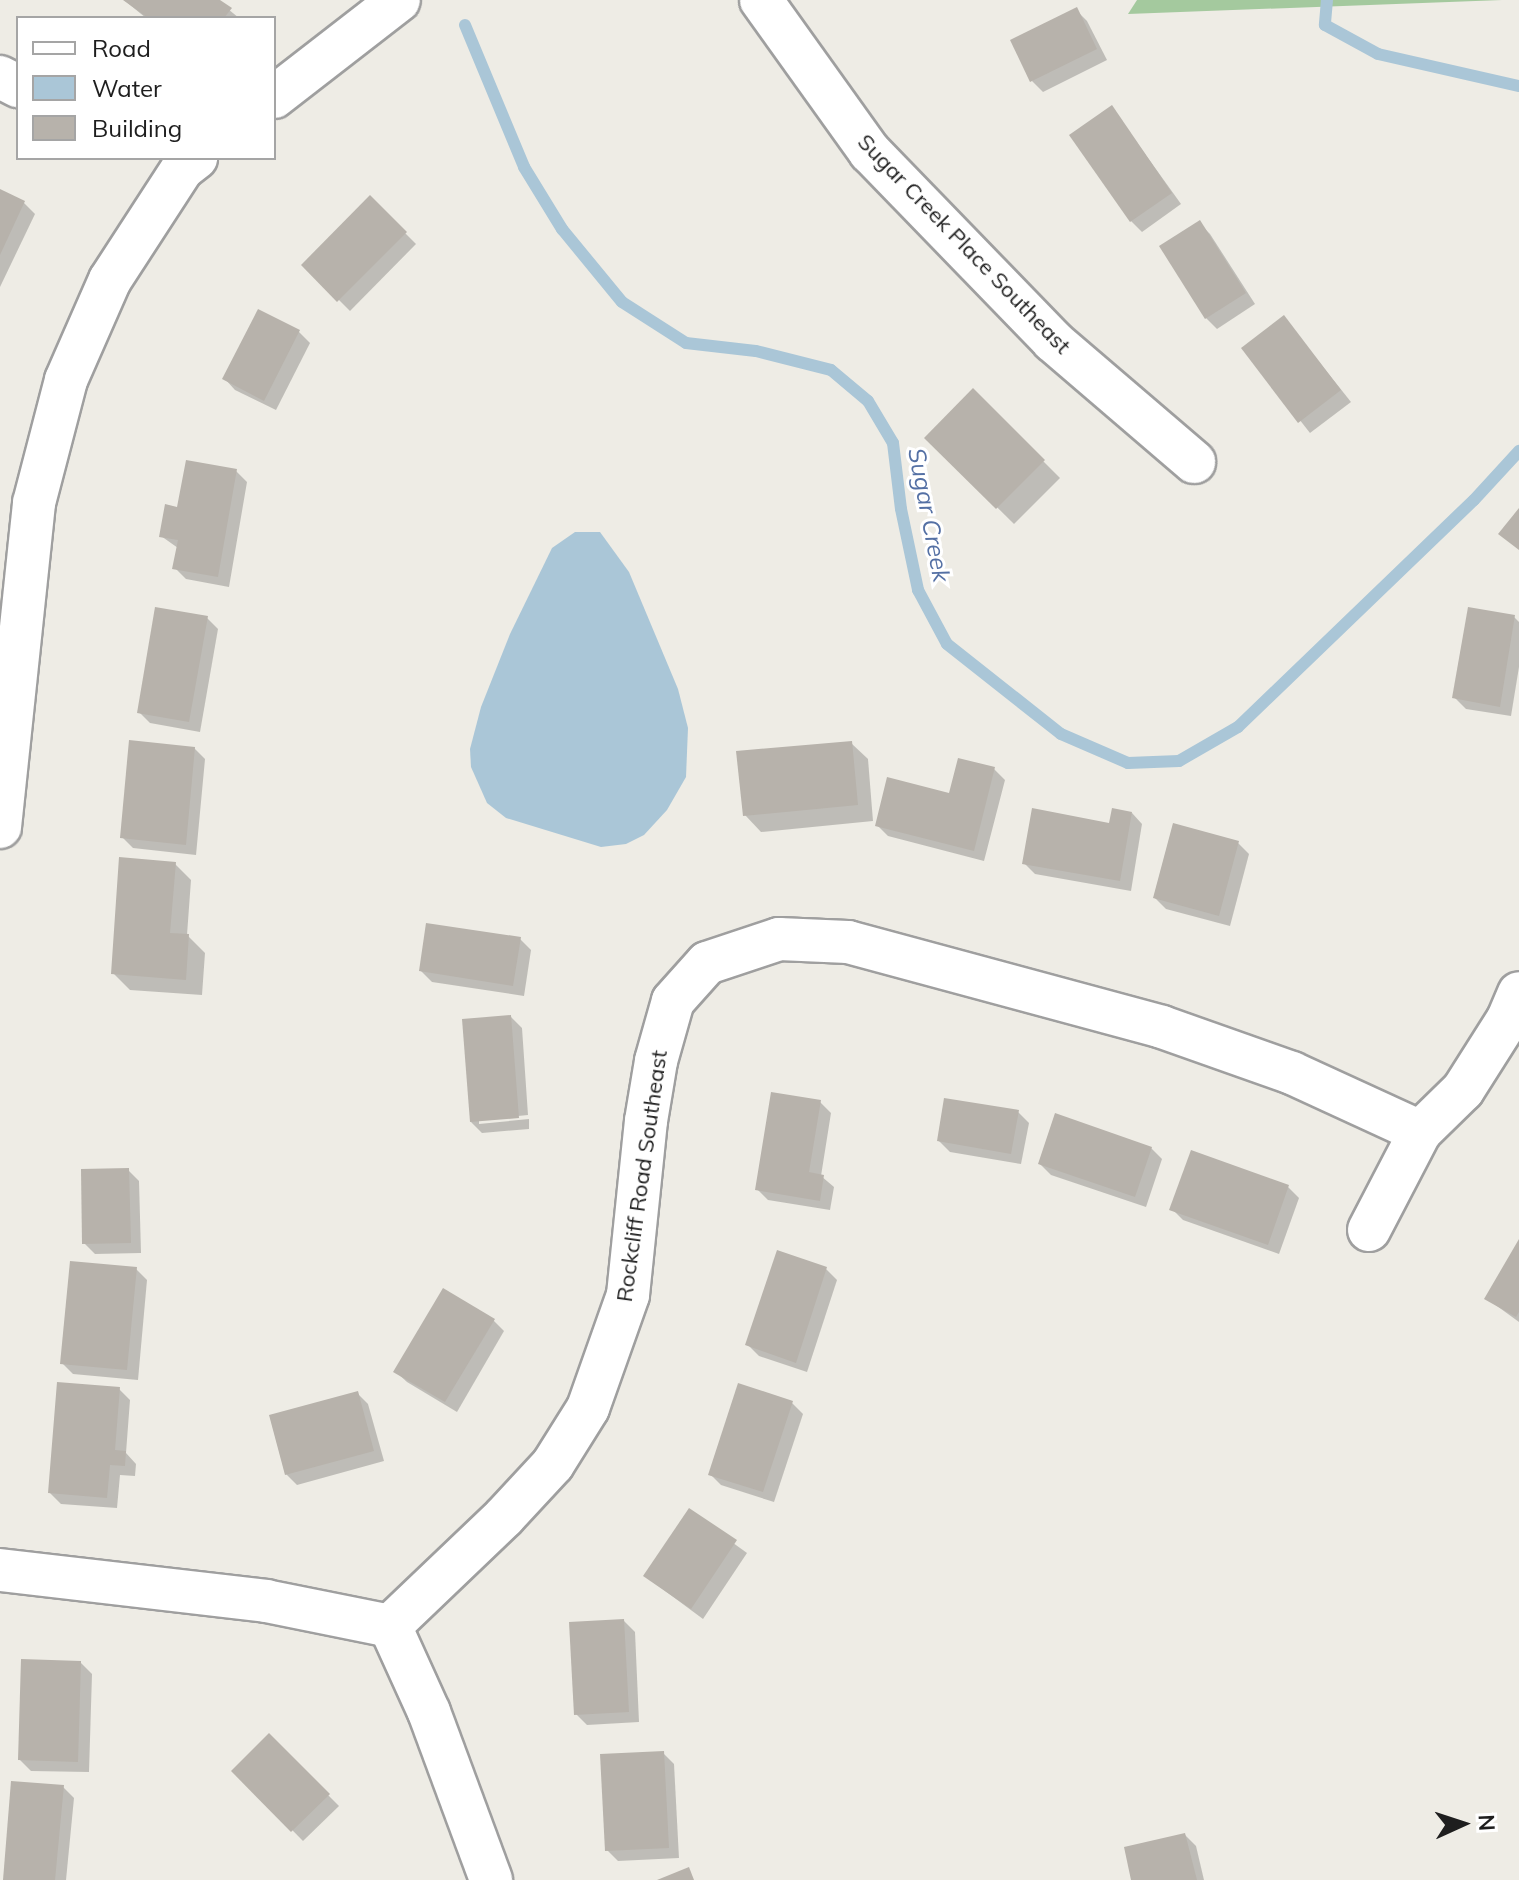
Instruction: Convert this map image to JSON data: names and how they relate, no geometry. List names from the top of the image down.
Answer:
{
  "streets": {
    "street": ["Sugar Creek Place Southeast", "Rockcliff Road Southeast"]
  },
  "water": ["Sugar Creek"],
  "legend": ["Road", "Water", "Building"],
  "north": "right"
}
